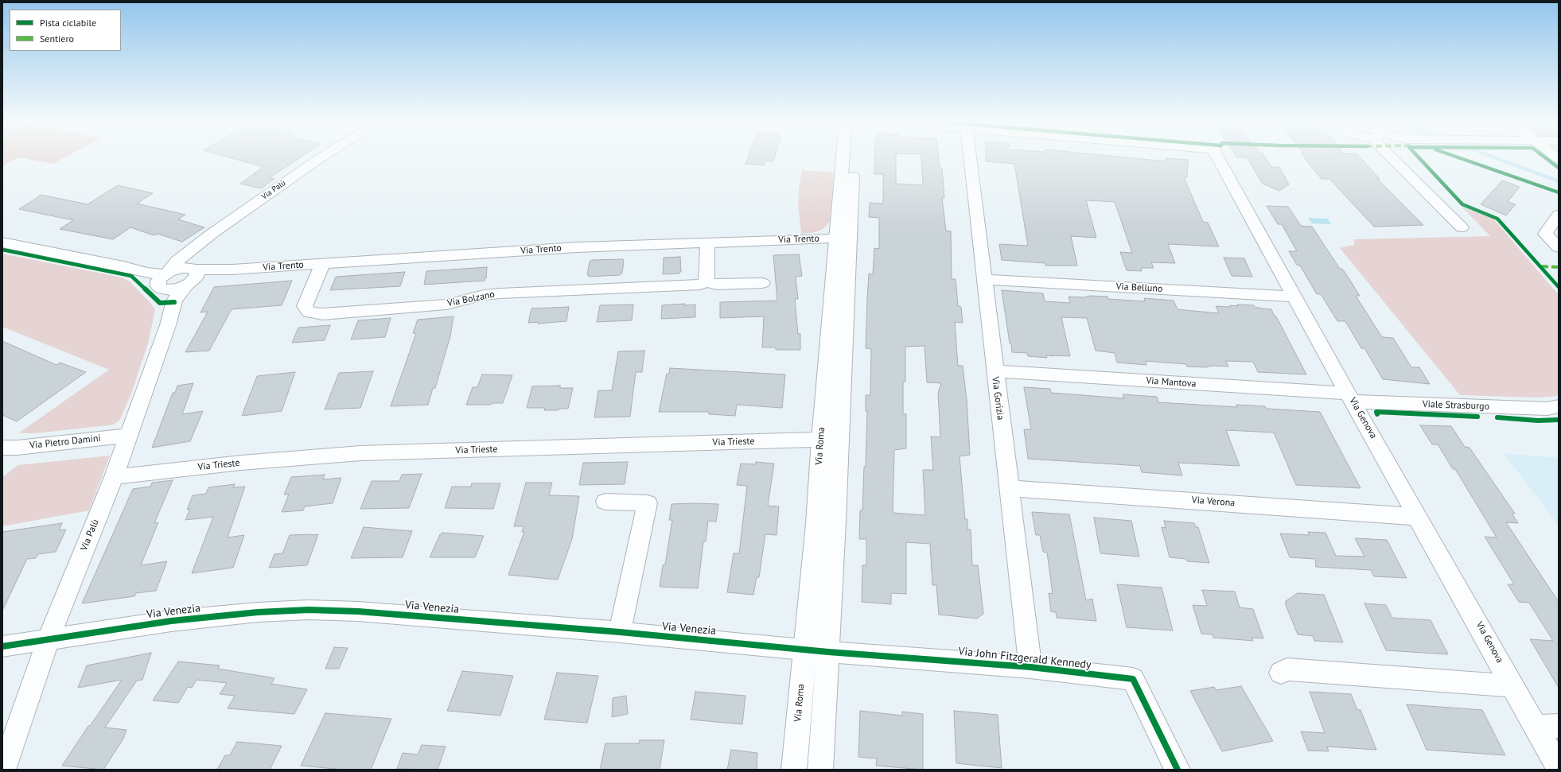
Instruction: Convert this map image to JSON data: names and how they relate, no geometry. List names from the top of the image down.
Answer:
{
  "streets": {
    "street": [
      "Via Palù",
      "Via Trento",
      "Via Belluno",
      "Via Bolzano",
      "Via Mantova",
      "Via Gorizia",
      "Viale Strasburgo",
      "Via Genova",
      "Via Pietro Damini",
      "Via Trieste",
      "Via Roma",
      "Via Verona",
      "Via Venezia",
      "Via John Fitzgerald Kennedy"
    ]
  },
  "crossings": [
    ["Via Palù", "Via Trento"],
    ["Via Palù", "Via Pietro Damini"],
    ["Via Palù", "Via Trieste"],
    ["Via Palù", "Via Venezia"],
    ["Via Trento", "Via Bolzano"],
    ["Via Trento", "Via Roma"],
    ["Via Belluno", "Via Gorizia"],
    ["Via Belluno", "Via Genova"],
    ["Via Mantova", "Via Gorizia"],
    ["Via Mantova", "Viale Strasburgo"],
    ["Via Mantova", "Via Genova"],
    ["Via Gorizia", "Via Verona"],
    ["Via Gorizia", "Via John Fitzgerald Kennedy"],
    ["Viale Strasburgo", "Via Genova"],
    ["Via Genova", "Via Verona"],
    ["Via Trieste", "Via Roma"],
    ["Via Roma", "Via Venezia"],
    ["Via Roma", "Via John Fitzgerald Kennedy"],
    ["Via Venezia", "Via John Fitzgerald Kennedy"]
  ],
  "legend": ["Pista ciclabile", "Sentiero"]
}
